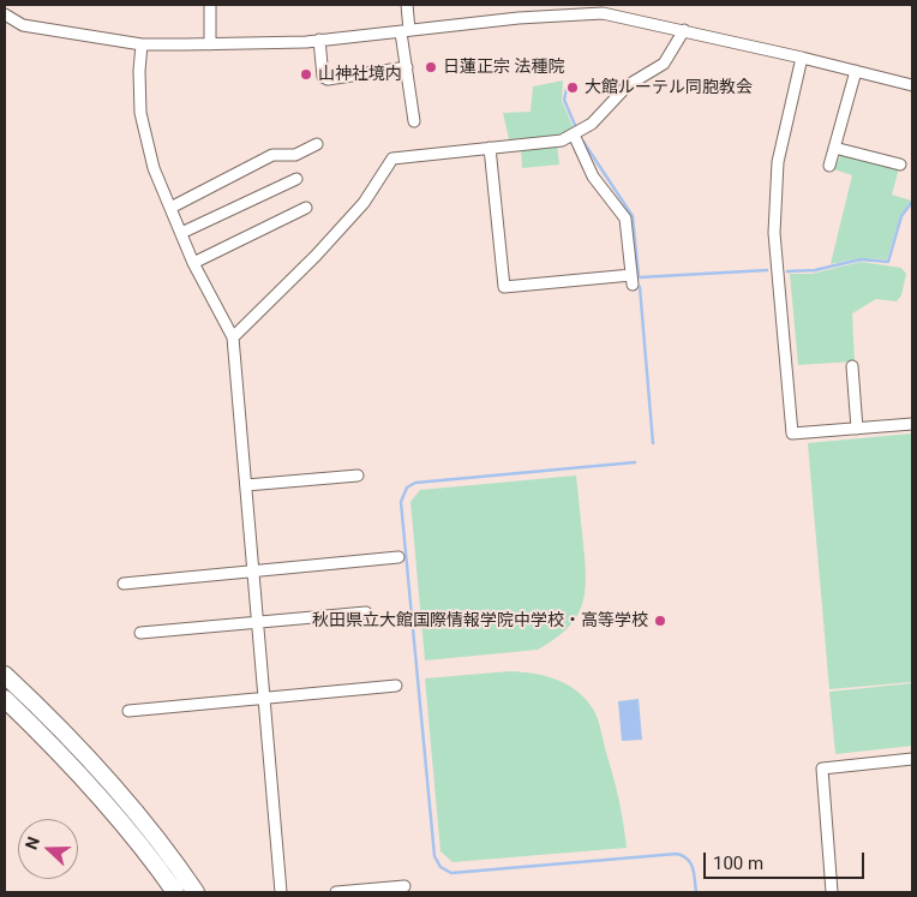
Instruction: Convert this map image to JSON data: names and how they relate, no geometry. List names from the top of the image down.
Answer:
{
  "places": [
    "日蓮正宗 法種院",
    "山神社境内",
    "大館ルーテル同胞教会",
    "秋田県立大館国際情報学院中学校・高等学校"
  ],
  "scale_bar": "100 m",
  "north": "left"
}
